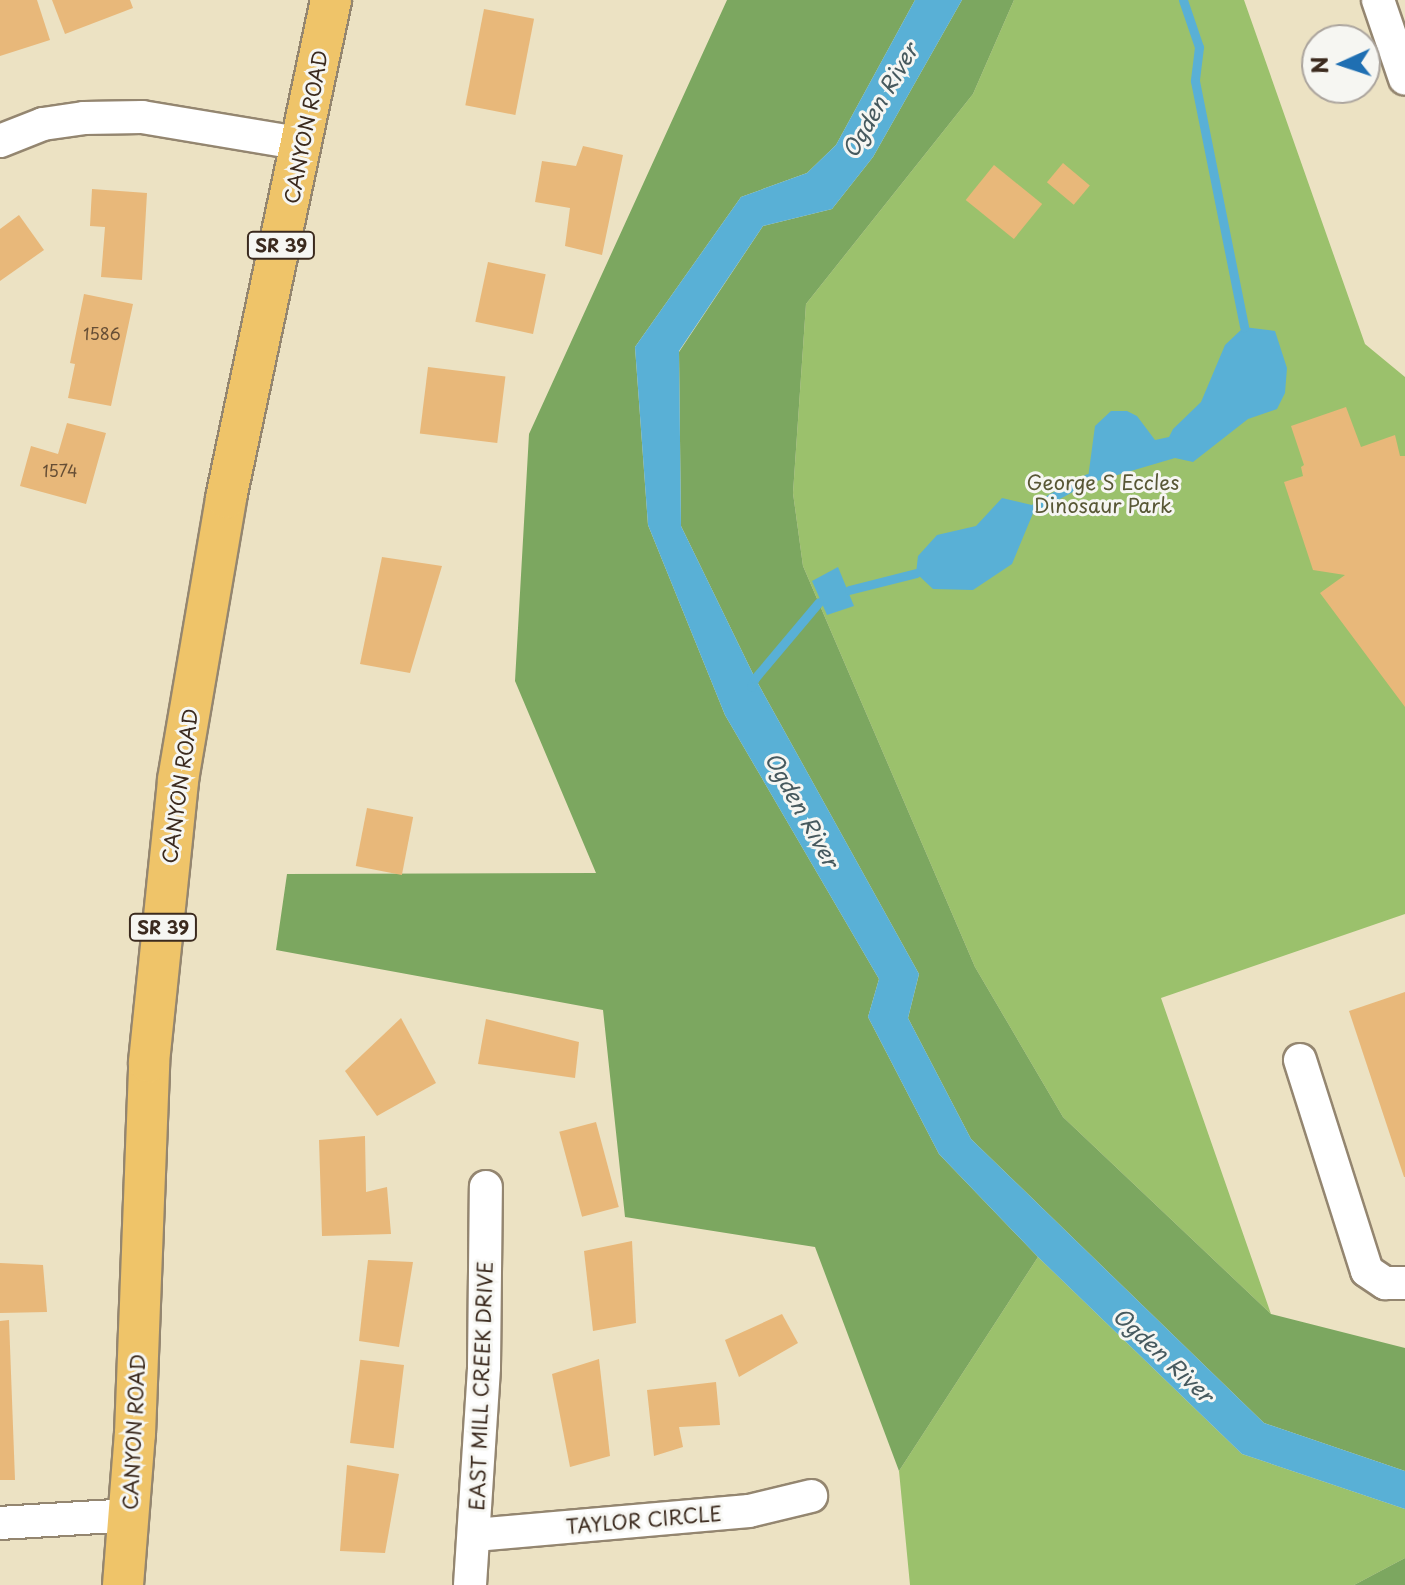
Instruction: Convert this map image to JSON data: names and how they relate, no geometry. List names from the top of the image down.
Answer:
{
  "streets": {
    "main road": ["CANYON ROAD", "SR 39"],
    "street": ["EAST MILL CREEK DRIVE", "TAYLOR CIRCLE"]
  },
  "crossings": [
    ["EAST MILL CREEK DRIVE", "TAYLOR CIRCLE"]
  ],
  "water": ["Ogden River"],
  "parks": ["George S Eccles Dinosaur Park"],
  "house_numbers": ["1586", "1574"],
  "north": "left"
}
